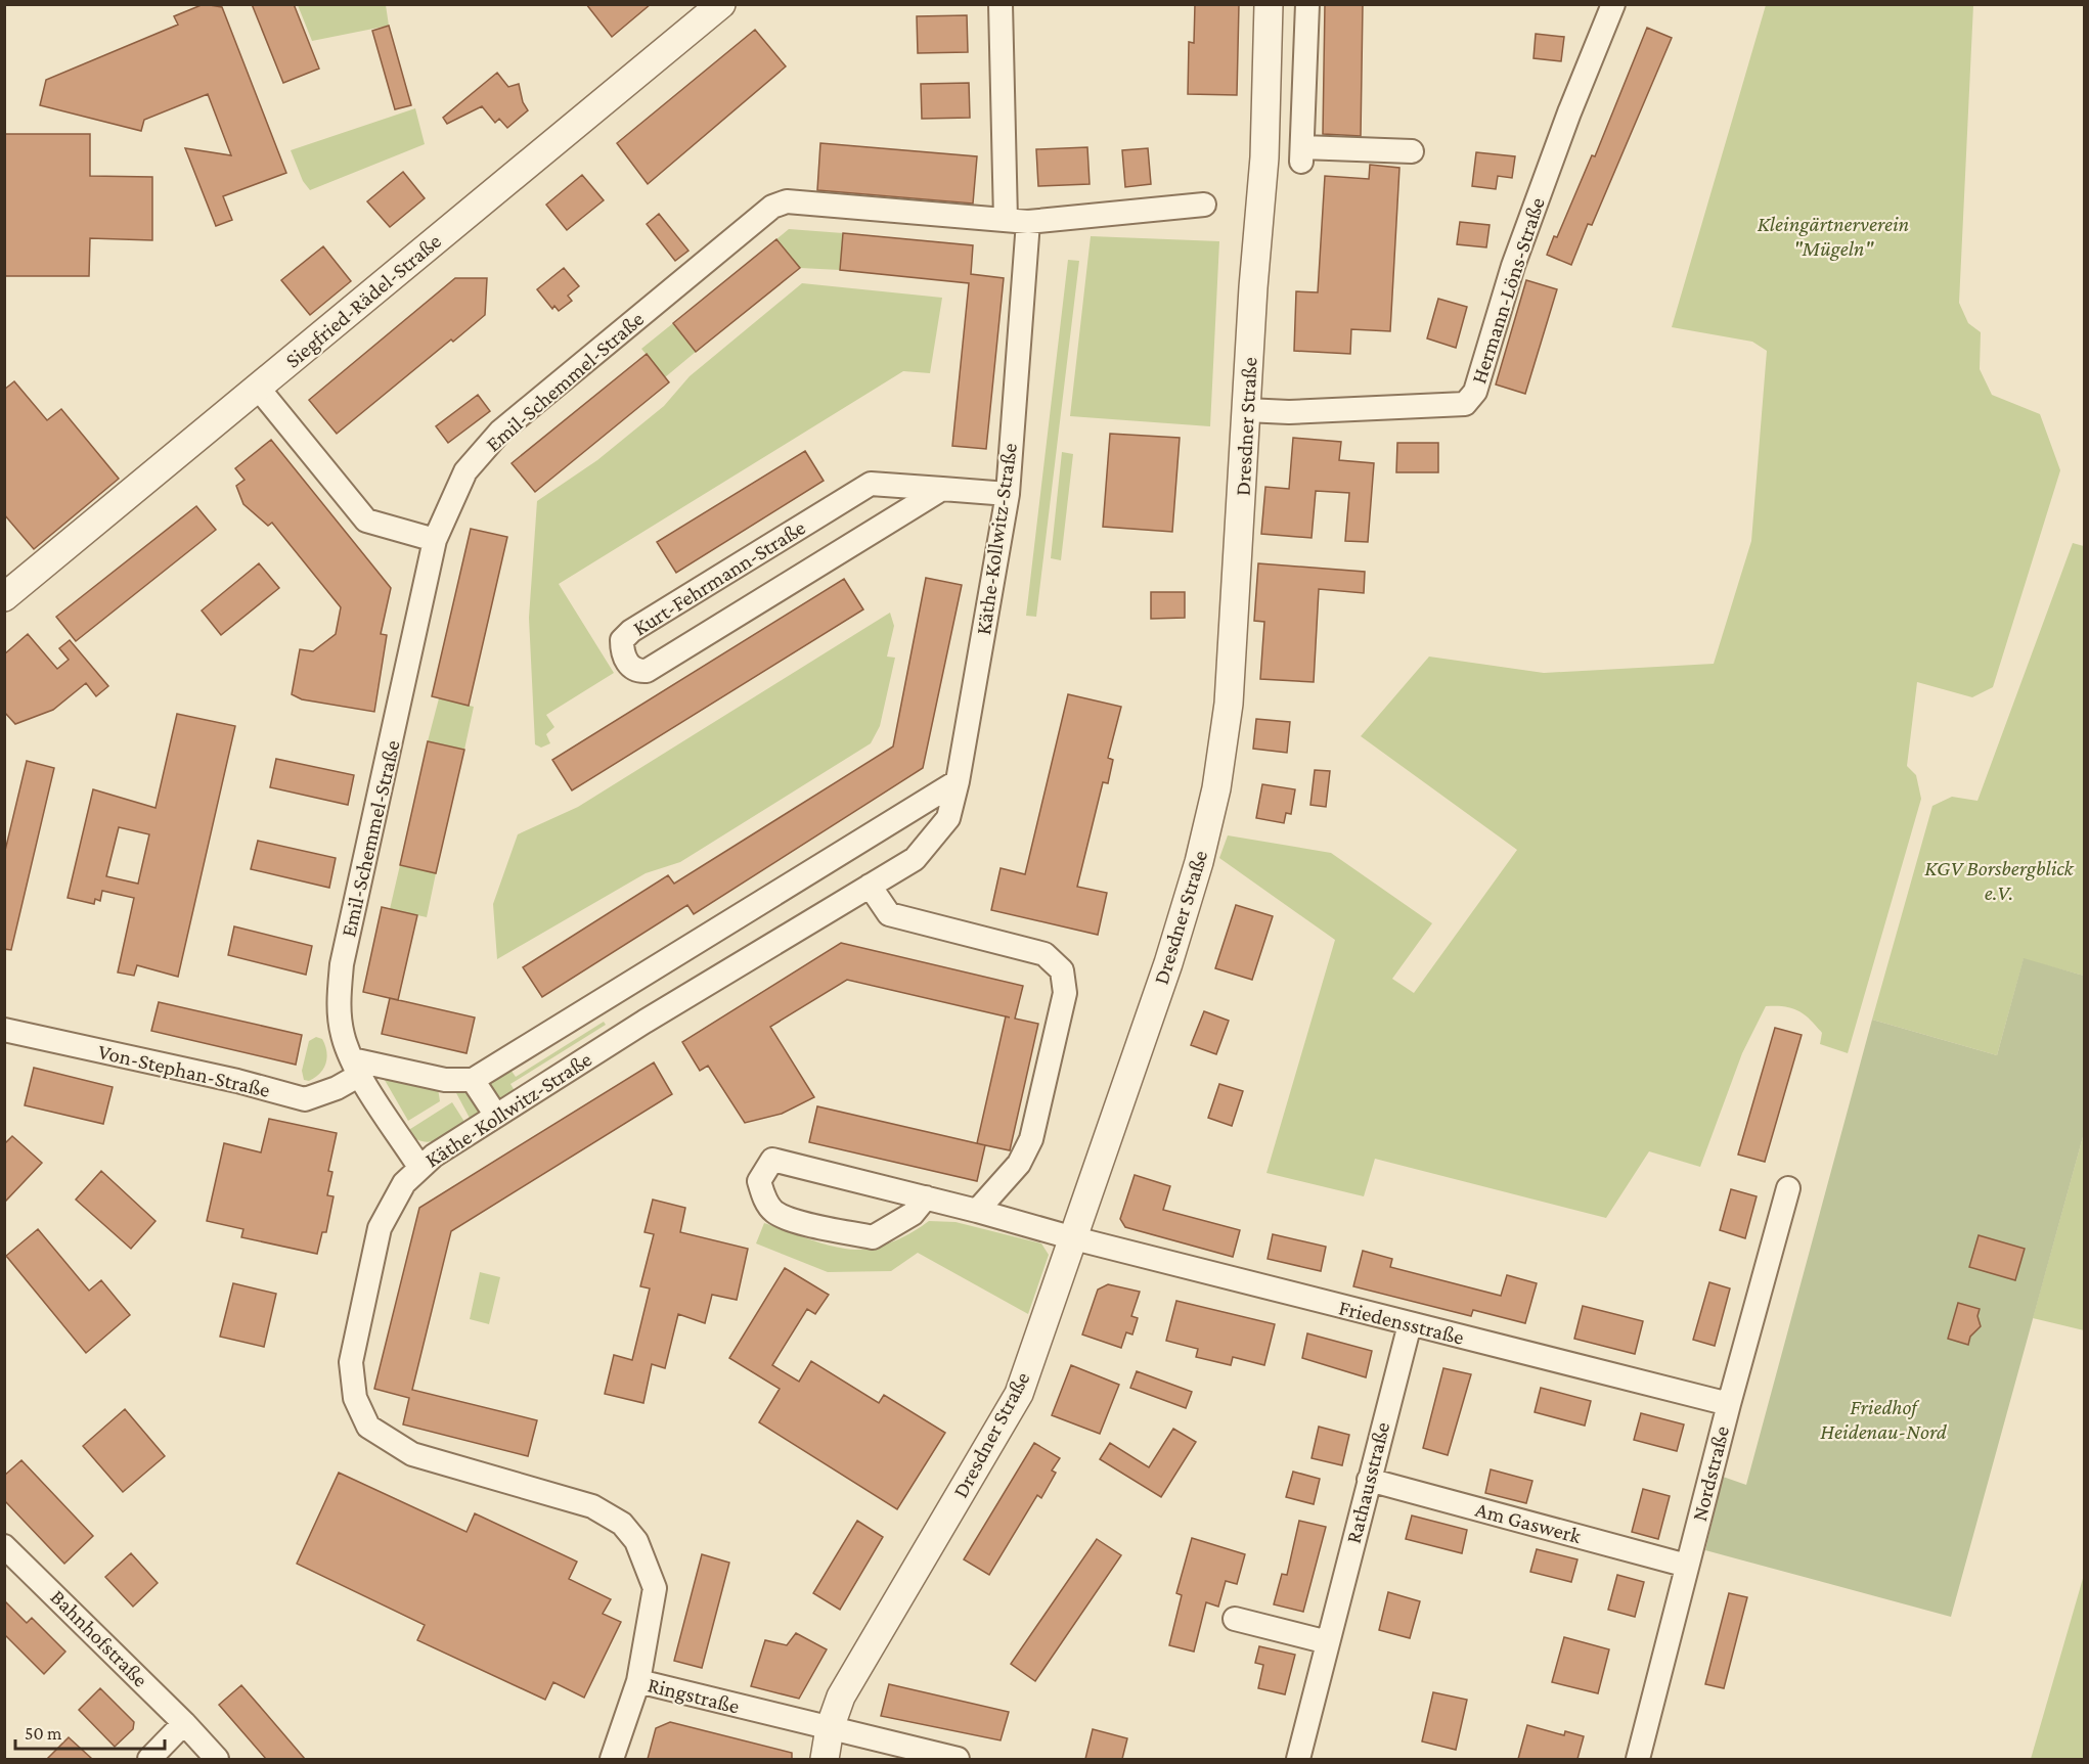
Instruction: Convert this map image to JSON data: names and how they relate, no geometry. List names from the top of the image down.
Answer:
{
  "streets": {
    "street": [
      "Hermann-Löns-Straße",
      "Siegfried-Rädel-Straße",
      "Emil-Schemmel-Straße",
      "Dresdner Straße",
      "Käthe-Kollwitz-Straße",
      "Kurt-Fehrmann-Straße",
      "Von-Stephan-Straße",
      "Friedensstraße",
      "Nordstraße",
      "Rathausstraße",
      "Am Gaswerk",
      "Bahnhofstraße",
      "Ringstraße"
    ]
  },
  "crossings": [
    ["Hermann-Löns-Straße", "Dresdner Straße"],
    ["Emil-Schemmel-Straße", "Käthe-Kollwitz-Straße"],
    ["Emil-Schemmel-Straße", "Von-Stephan-Straße"],
    ["Dresdner Straße", "Friedensstraße"],
    ["Dresdner Straße", "Ringstraße"],
    ["Käthe-Kollwitz-Straße", "Kurt-Fehrmann-Straße"],
    ["Käthe-Kollwitz-Straße", "Ringstraße"],
    ["Friedensstraße", "Nordstraße"],
    ["Friedensstraße", "Rathausstraße"],
    ["Nordstraße", "Am Gaswerk"],
    ["Rathausstraße", "Am Gaswerk"]
  ],
  "parks": ["Kleingärtnerverein \"Mügeln\"", "KGV Borsbergblick e.V.", "Friedhof Heidenau-Nord"],
  "scale_bar": "50 m"
}
